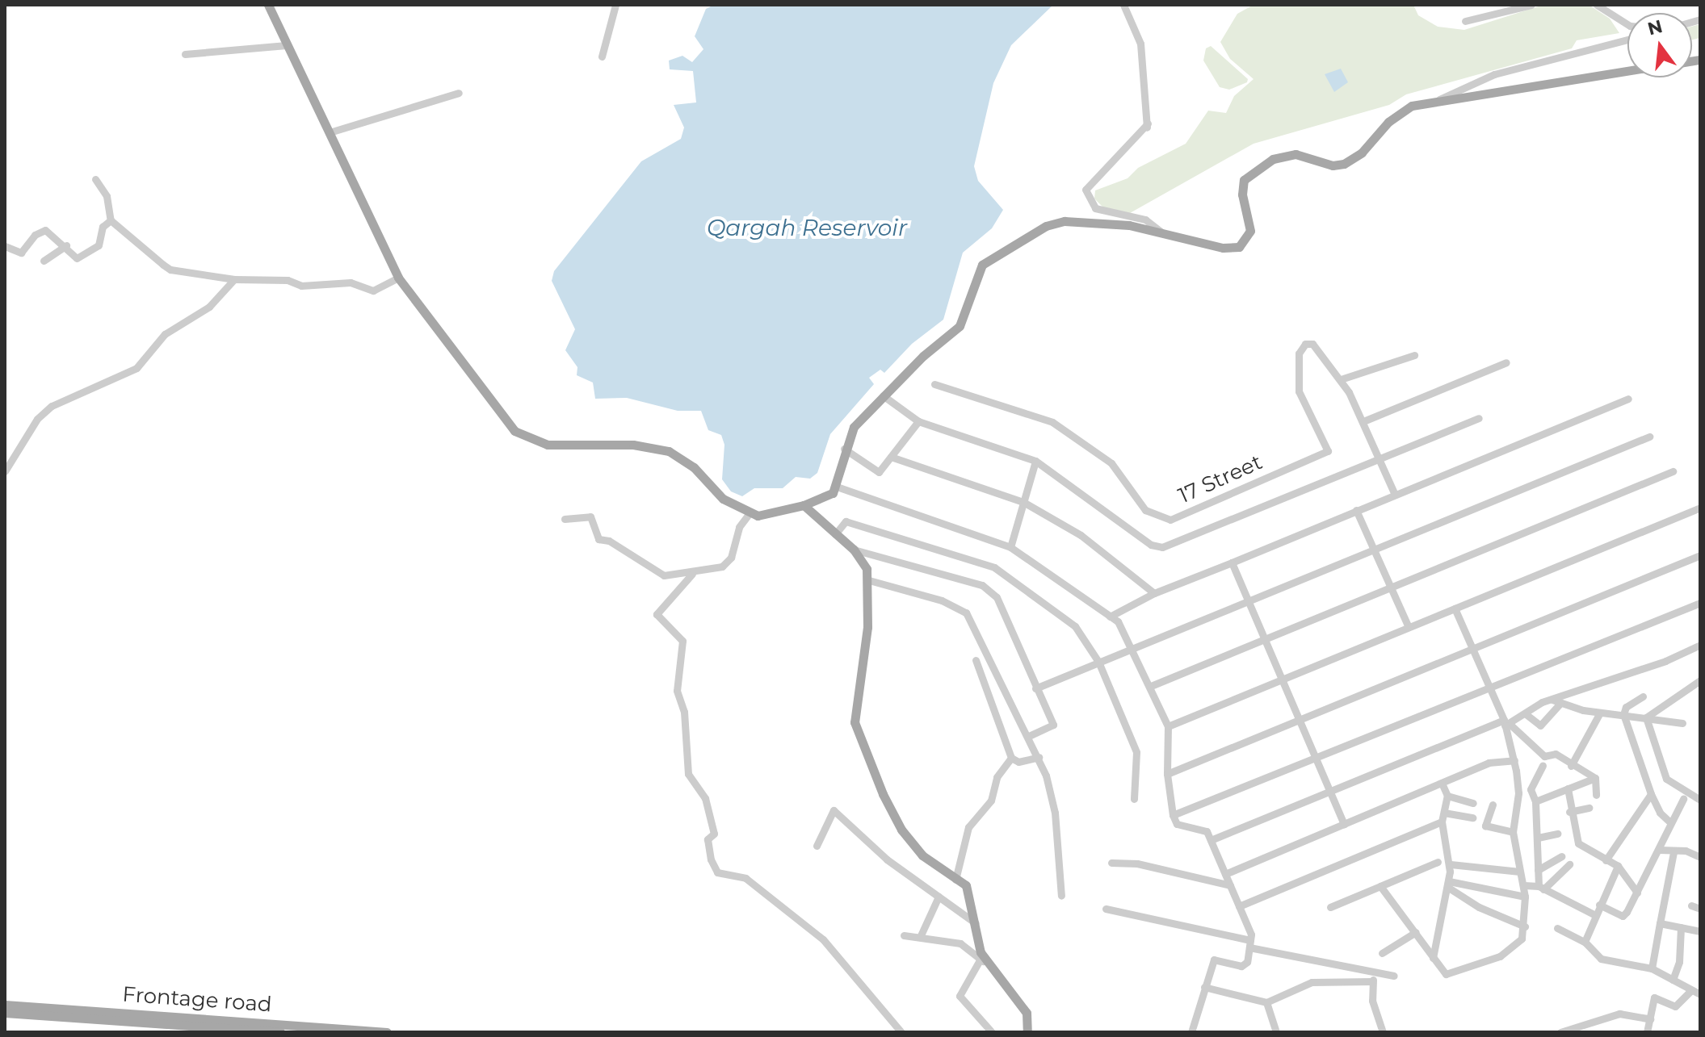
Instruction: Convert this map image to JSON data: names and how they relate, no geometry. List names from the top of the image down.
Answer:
{
  "streets": {
    "main road": ["Frontage road"],
    "street": ["17 Street"]
  },
  "water": ["Qargah Reservoir"],
  "north": "top"
}
